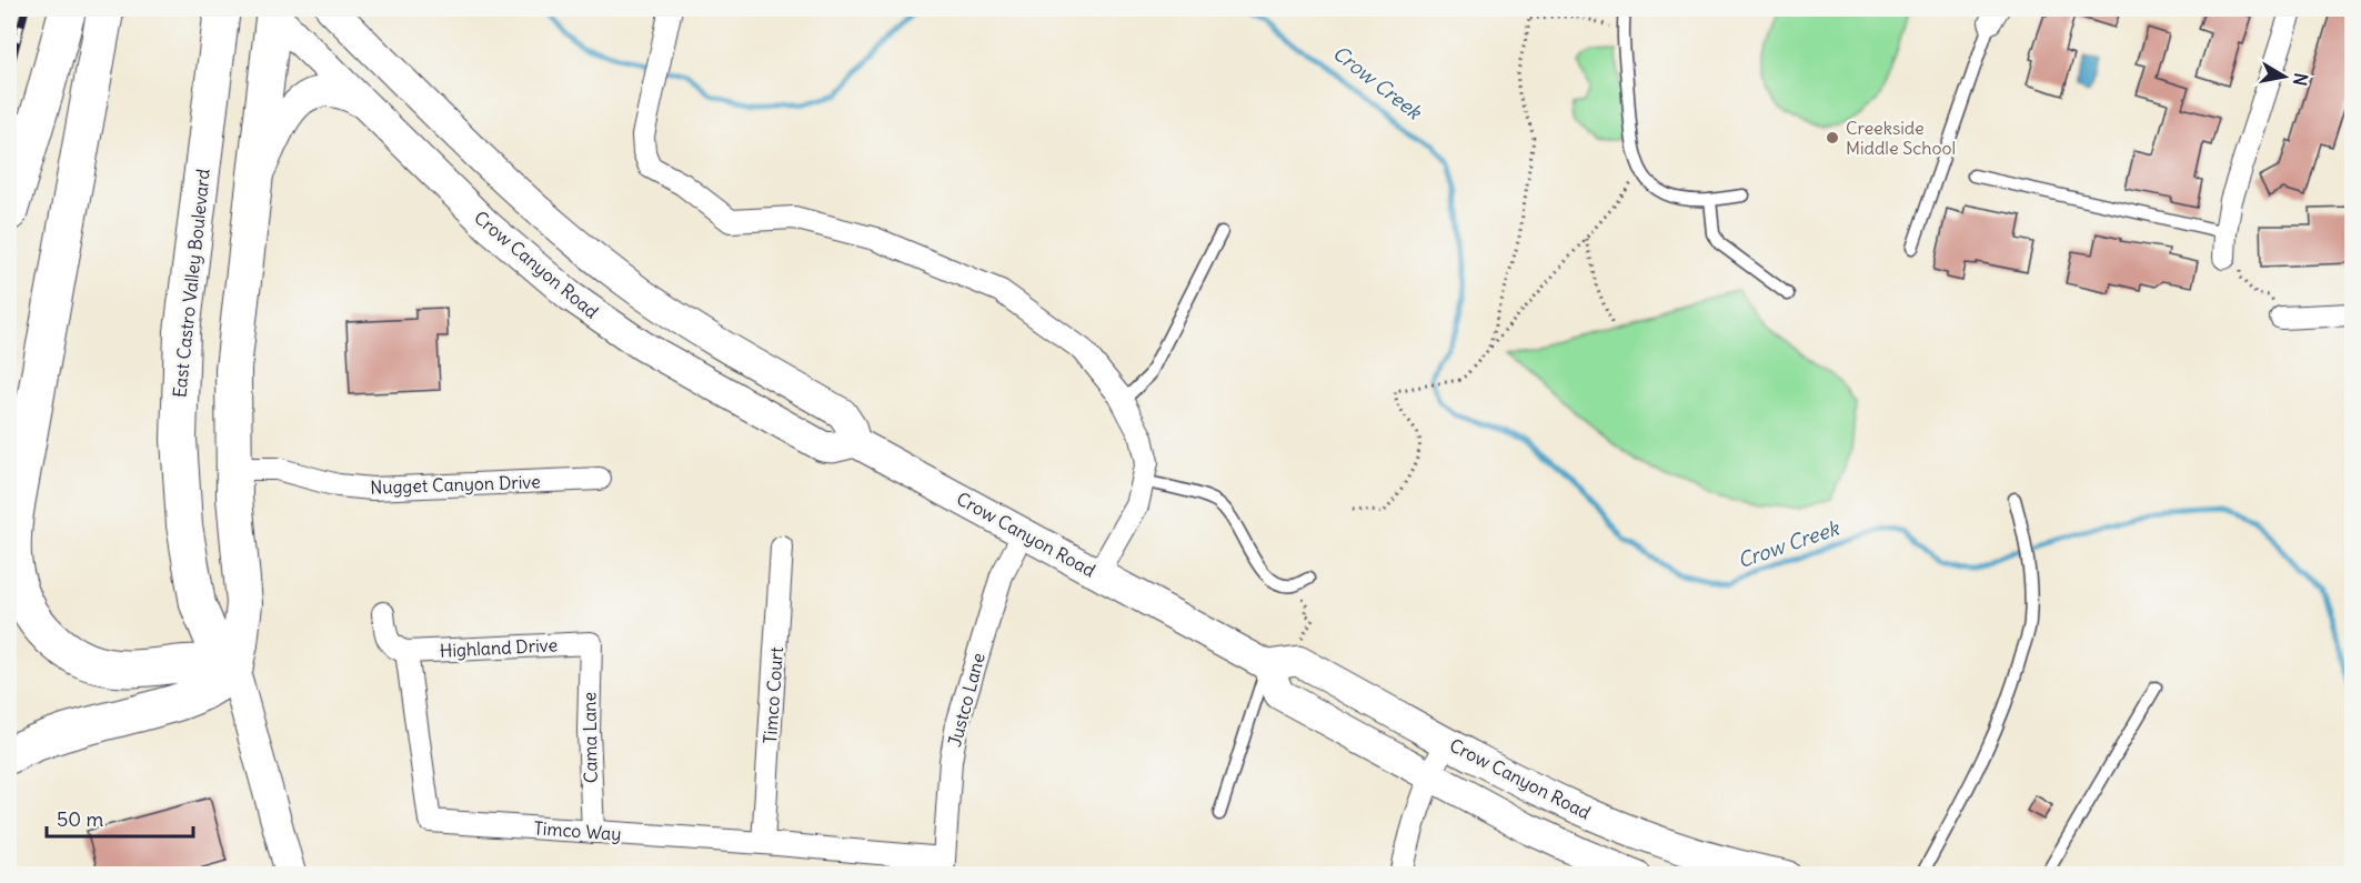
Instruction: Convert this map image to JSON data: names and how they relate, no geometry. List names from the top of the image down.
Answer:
{
  "streets": {
    "main road": ["Crow Canyon Road", "East Castro Valley Boulevard"],
    "street": [
      "Nugget Canyon Drive",
      "Highland Drive",
      "Timco Court",
      "Justco Lane",
      "Cama Lane",
      "Timco Way"
    ]
  },
  "crossings": [
    ["Crow Canyon Road", "East Castro Valley Boulevard"],
    ["Crow Canyon Road", "Justco Lane"],
    ["East Castro Valley Boulevard", "Nugget Canyon Drive"],
    ["Highland Drive", "Cama Lane"],
    ["Highland Drive", "Timco Way"],
    ["Timco Court", "Timco Way"],
    ["Justco Lane", "Timco Way"],
    ["Cama Lane", "Timco Way"]
  ],
  "water": ["Crow Creek"],
  "places": ["Creekside Middle School"],
  "scale_bar": "50 m",
  "north": "right"
}
